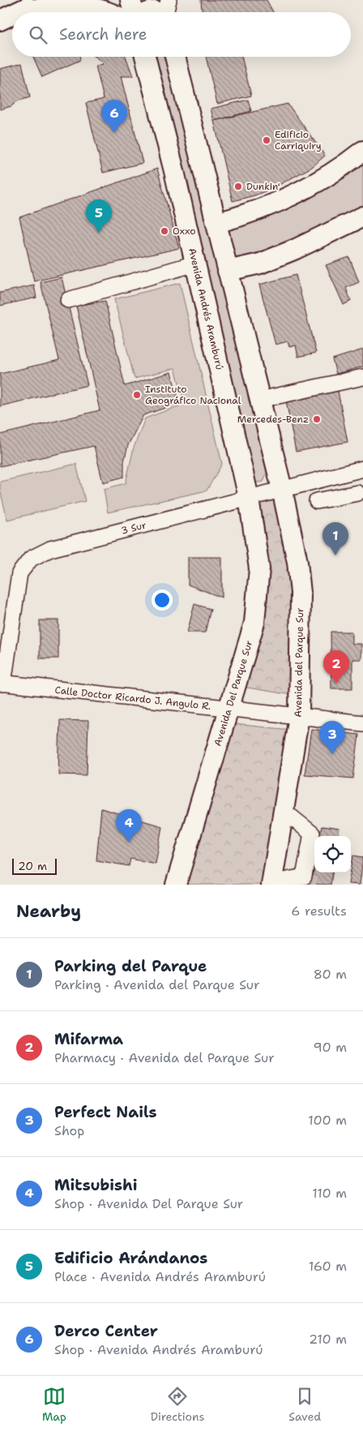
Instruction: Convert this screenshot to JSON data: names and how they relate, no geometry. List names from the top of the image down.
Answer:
{
  "streets": {
    "main road": ["Avenida Andrés Aramburú", "Avenida del Parque Sur", "Avenida Del Parque Sur"],
    "street": ["3 Sur", "Calle Doctor Ricardo J. Angulo R."]
  },
  "crossings": [
    ["Avenida Andrés Aramburú", "3 Sur"],
    ["Avenida Andrés Aramburú", "Avenida Del Parque Sur"],
    ["3 Sur", "Avenida del Parque Sur"],
    ["3 Sur", "Avenida Del Parque Sur"],
    ["3 Sur", "Calle Doctor Ricardo J. Angulo R."],
    ["Avenida del Parque Sur", "Calle Doctor Ricardo J. Angulo R."],
    ["Avenida Del Parque Sur", "Calle Doctor Ricardo J. Angulo R."]
  ],
  "places": [
    "Edificio Carriquiry",
    "Dunkin'",
    "Oxxo",
    "Instituto Geográfico Nacional",
    "Mercedes-Benz"
  ],
  "scale_bar": "20 m",
  "page": {
    "search": "Search here",
    "pins": [
      "6",
      "5",
      "1",
      "2",
      "3",
      "4"
    ],
    "scale": "20 m",
    "heading": ["Nearby", "6 results"],
    "list": [
      {
        "mark": "1",
        "name": "Parking del Parque",
        "note": "Parking · Avenida del Parque Sur",
        "value": "80 m"
      },
      {
        "mark": "2",
        "name": "Mifarma",
        "note": "Pharmacy · Avenida del Parque Sur",
        "value": "90 m"
      },
      {
        "mark": "3",
        "name": "Perfect Nails",
        "note": "Shop",
        "value": "100 m"
      },
      {
        "mark": "4",
        "name": "Mitsubishi",
        "note": "Shop · Avenida Del Parque Sur",
        "value": "110 m"
      },
      {
        "mark": "5",
        "name": "Edificio Arándanos",
        "note": "Place · Avenida Andrés Aramburú",
        "value": "160 m"
      },
      {
        "mark": "6",
        "name": "Derco Center",
        "note": "Shop · Avenida Andrés Aramburú",
        "value": "210 m"
      }
    ],
    "nav": ["Map", "Directions", "Saved"]
  }
}
